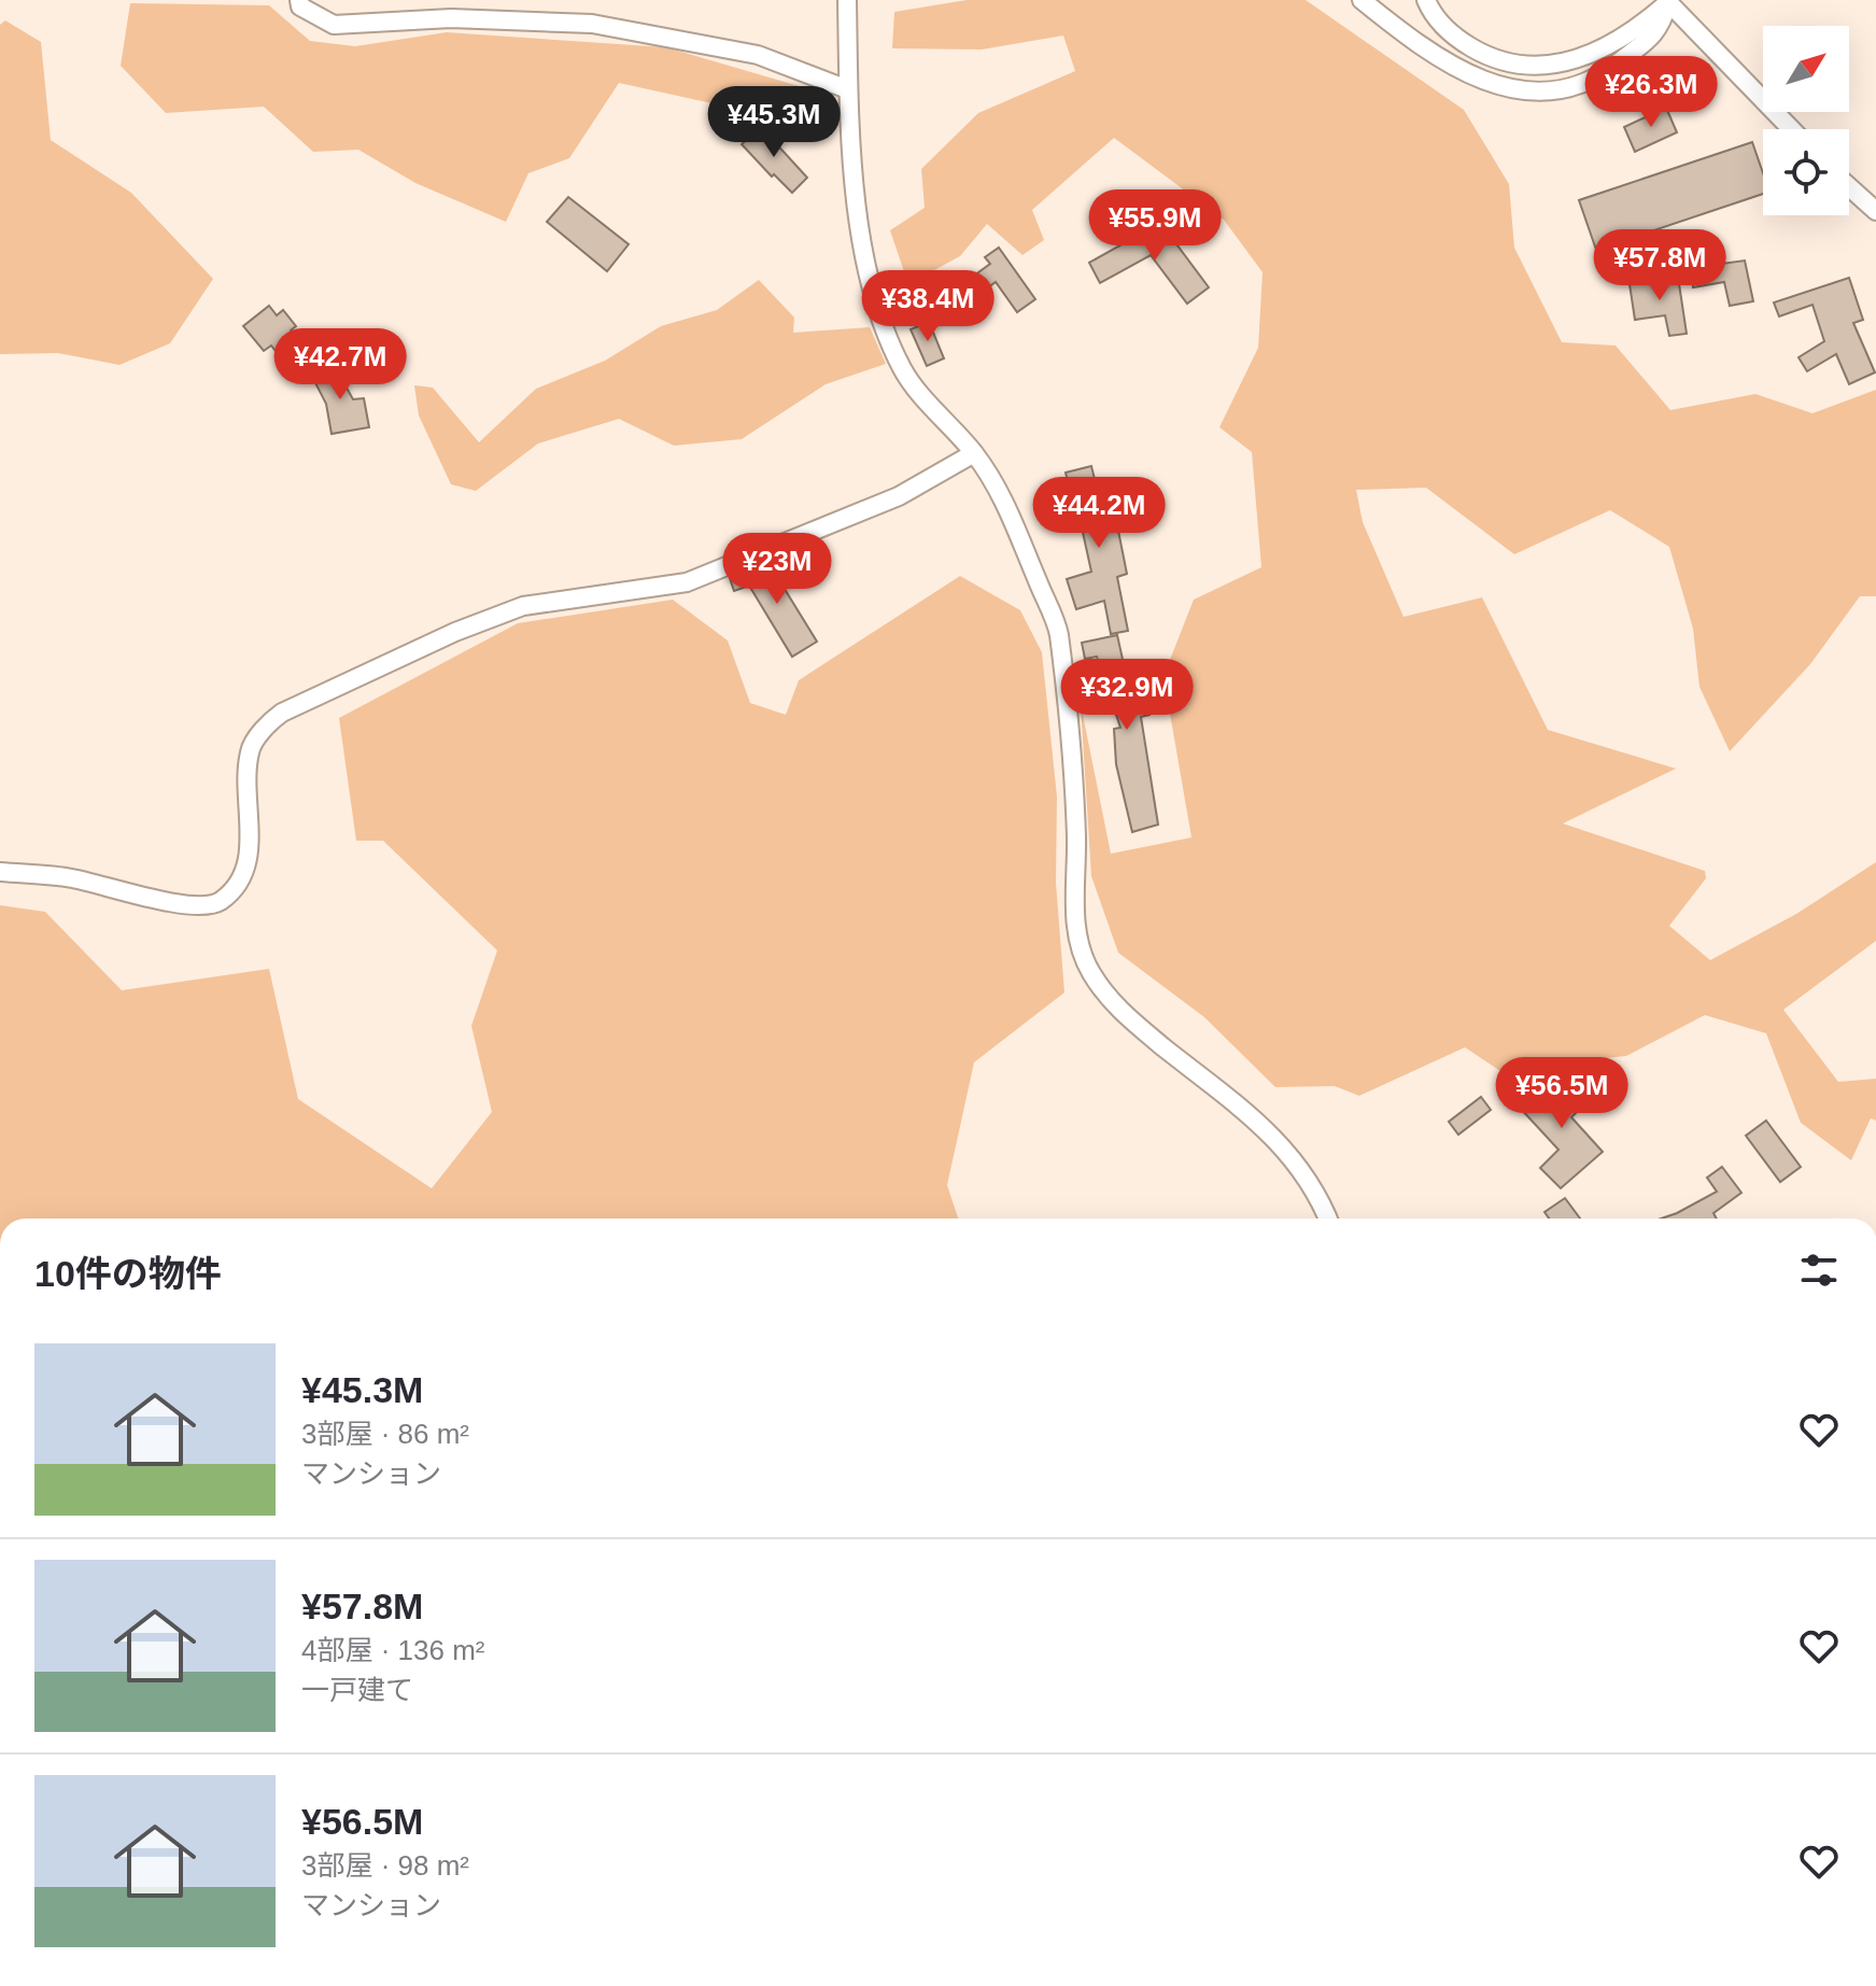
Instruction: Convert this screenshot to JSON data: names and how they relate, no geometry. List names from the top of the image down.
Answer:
{
  "north": "top right",
  "page": {
    "price": [
      "¥26.3M",
      "¥45.3M",
      "¥55.9M",
      "¥57.8M",
      "¥38.4M",
      "¥42.7M",
      "¥44.2M",
      "¥23M",
      "¥32.9M",
      "¥56.5M"
    ],
    "heading": "10件の物件",
    "list": [
      {
        "name": "¥45.3M",
        "note": "3部屋 · 86 m² · マンション"
      },
      {
        "name": "¥57.8M",
        "note": "4部屋 · 136 m² · 一戸建て"
      },
      {
        "name": "¥56.5M",
        "note": "3部屋 · 98 m² · マンション"
      }
    ]
  }
}
